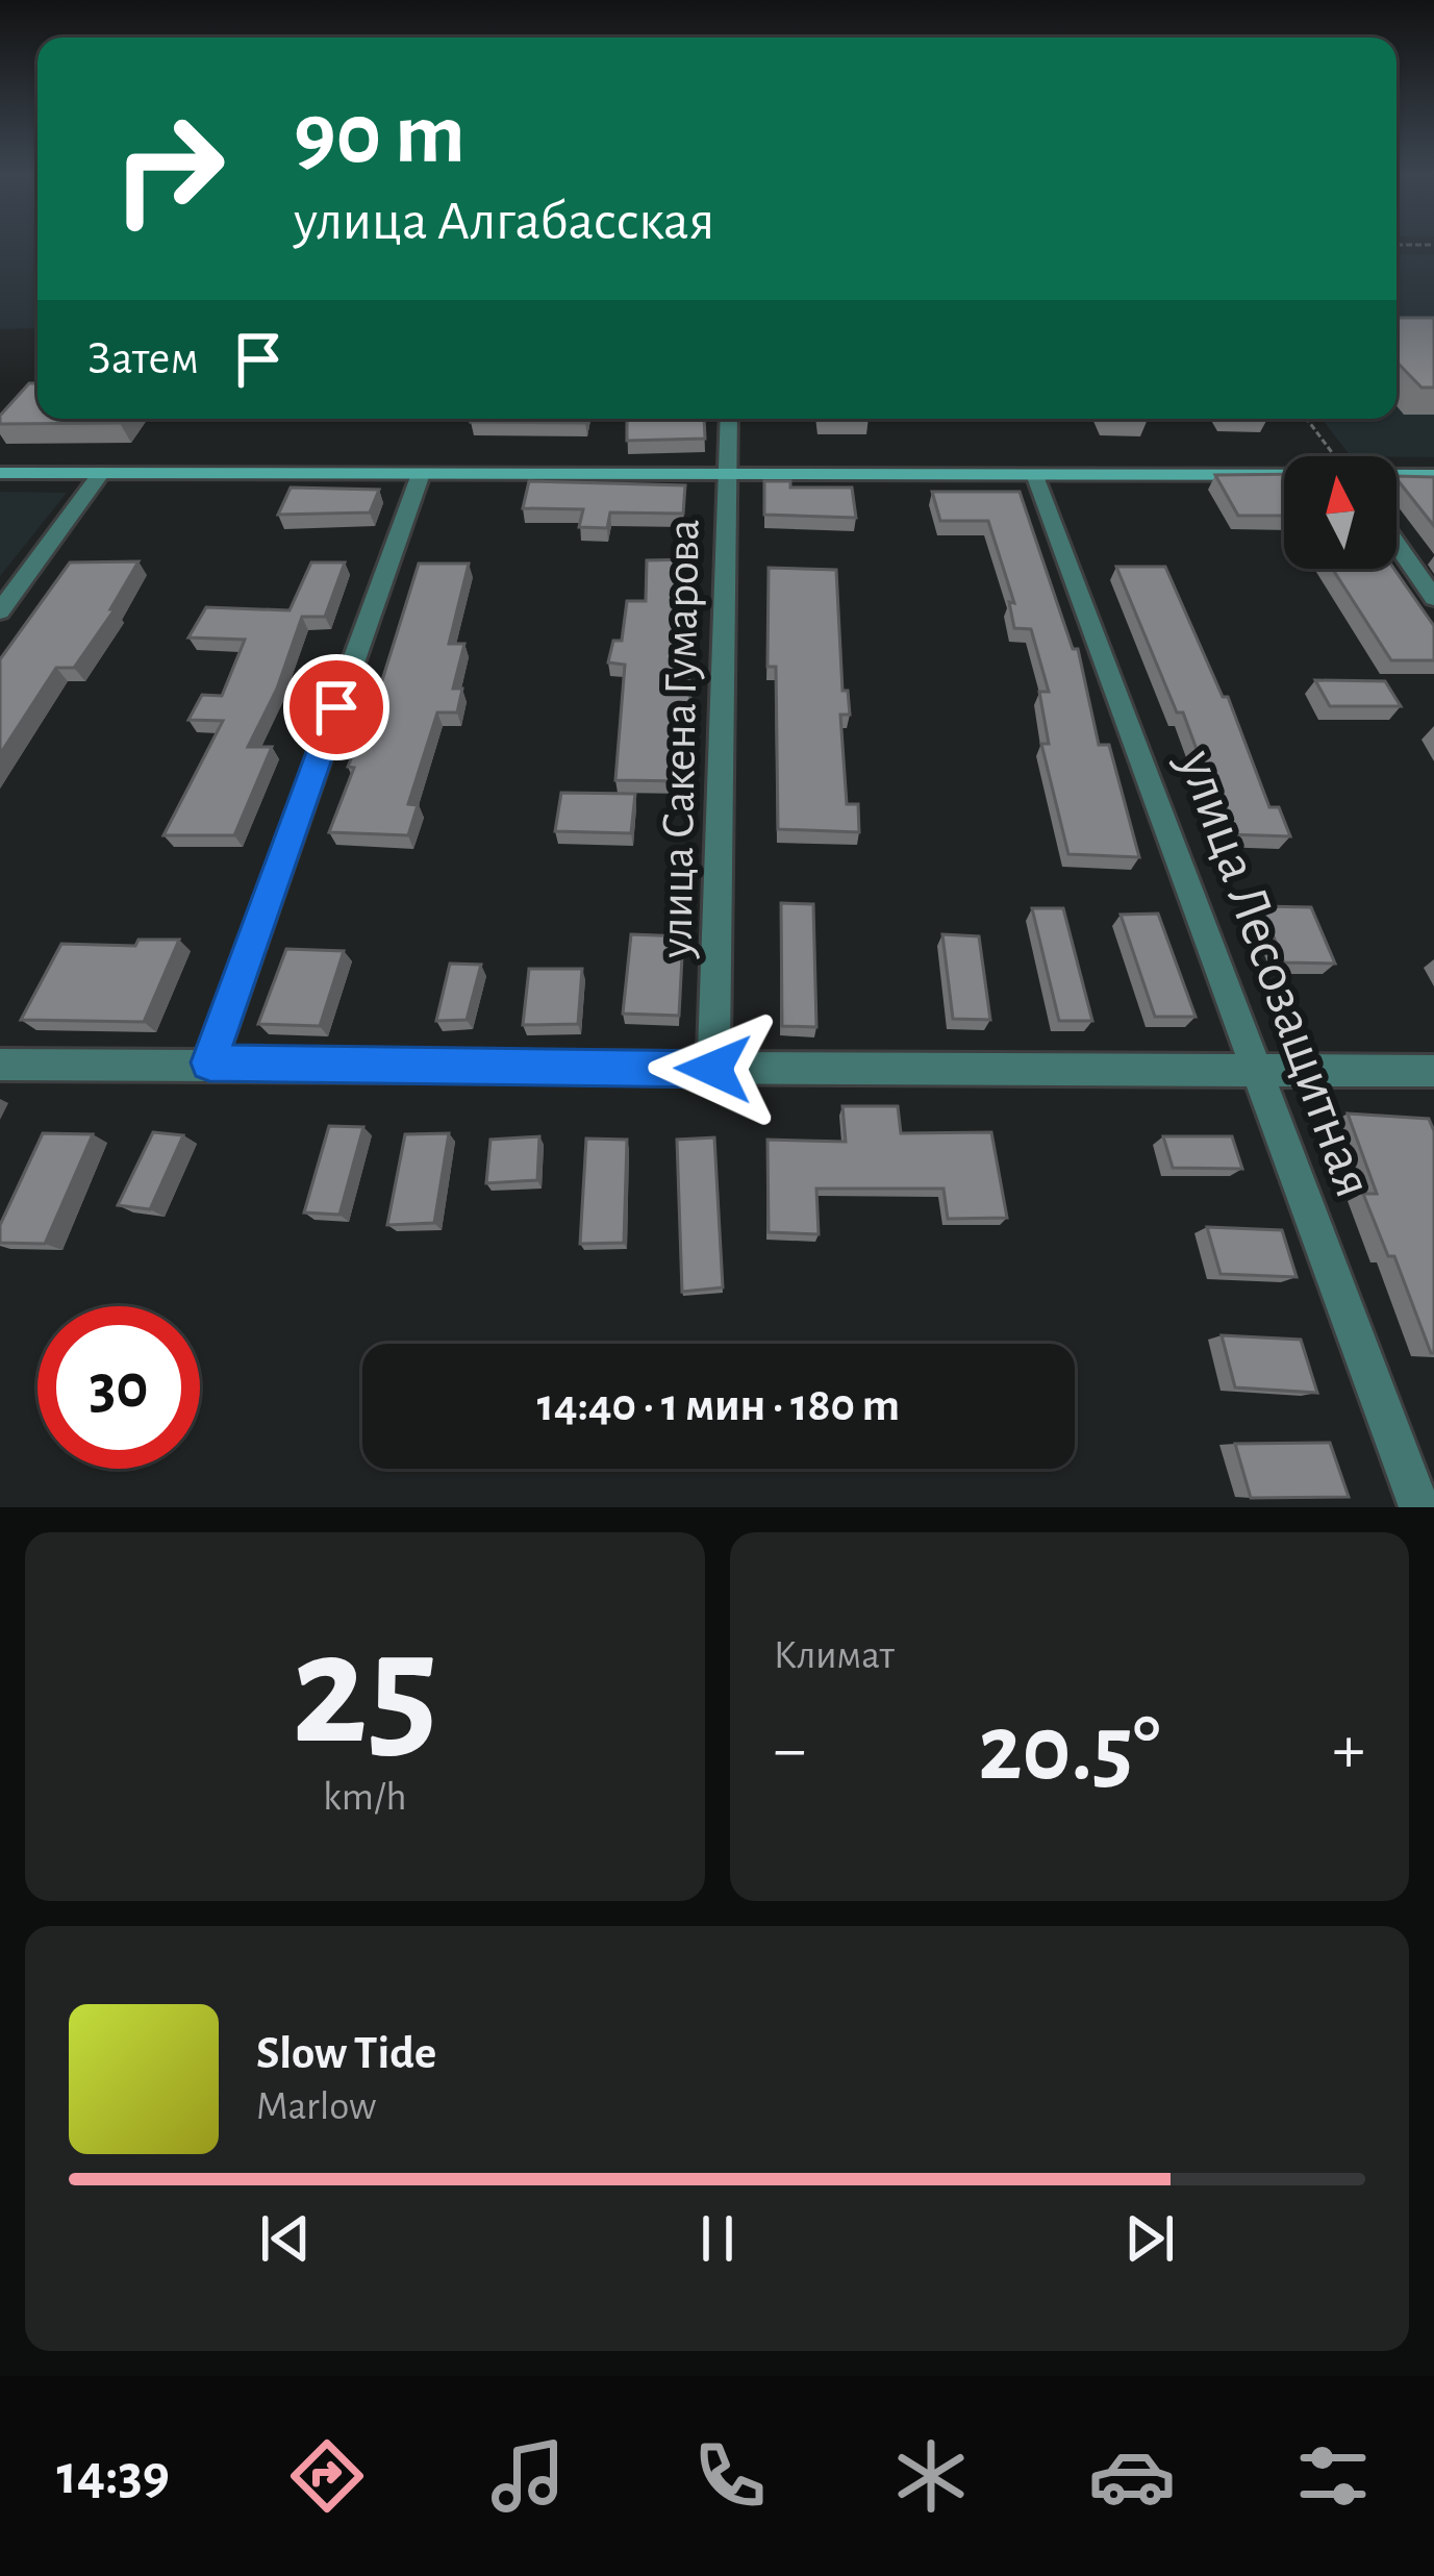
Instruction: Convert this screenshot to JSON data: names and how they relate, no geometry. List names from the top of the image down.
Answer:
{
  "streets": {
    "street": ["улица Сакена Гумарова", "улица Лесозащитная"]
  },
  "north": "top",
  "page": {
    "turn": ["90 m", "улица Алгабасская"],
    "then": "Затем",
    "limit": "30",
    "trip": "14:40 · 1 мин · 180 m",
    "tile": [
      ["25", "km/h"],
      "Климат"
    ],
    "heat": ["−", "20.5°", "+"],
    "song": ["Slow Tide", "Marlow"],
    "tabs": "14:39"
  }
}
